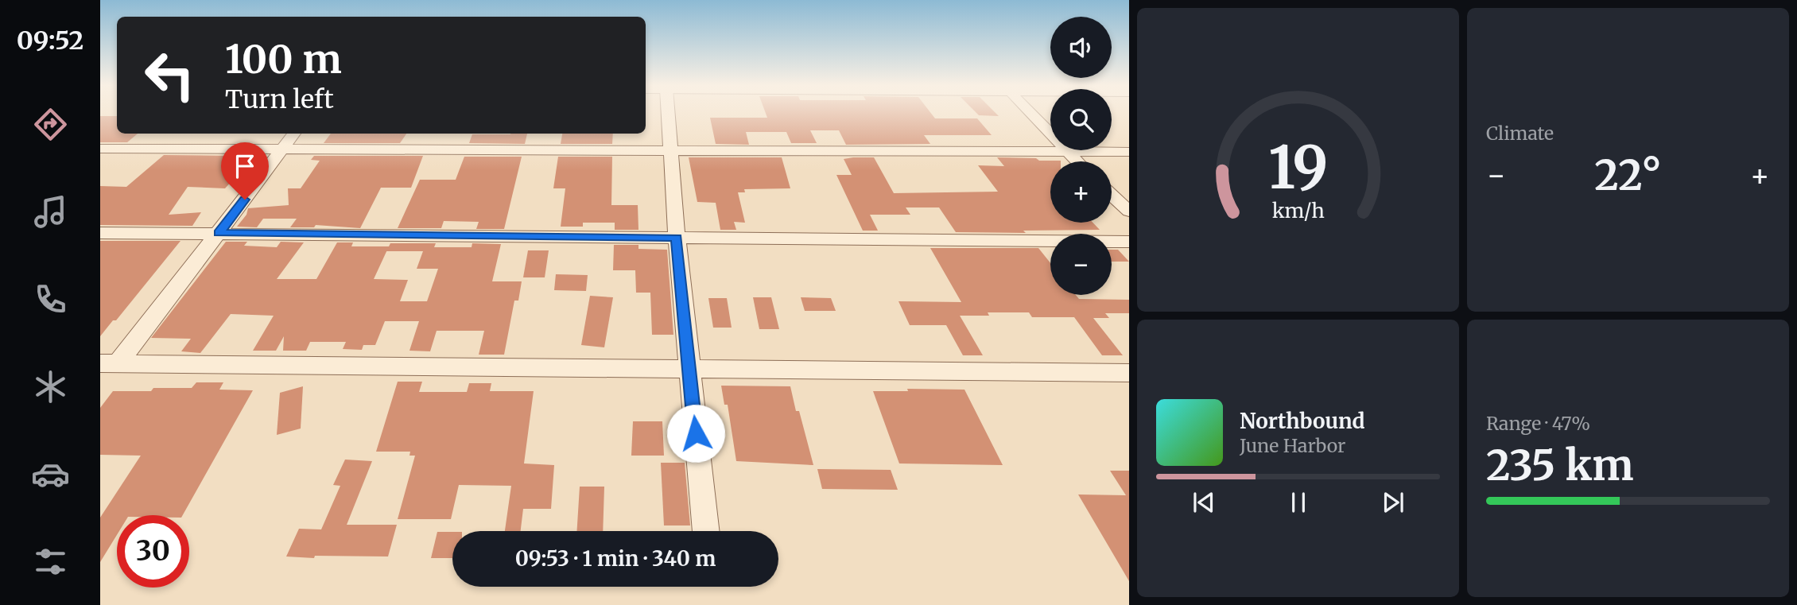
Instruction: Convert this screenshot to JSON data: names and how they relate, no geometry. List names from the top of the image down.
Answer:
{
  "page": {
    "tabs": "09:52",
    "tile": [
      "Climate",
      ["Range · 47%", "235 km"]
    ],
    "map_buttons": ["+", "−"],
    "turn": ["100 m", "Turn left"],
    "heat": ["−", "22°", "+"],
    "song": ["Northbound", "June Harbor"],
    "limit": "30",
    "trip": "09:53 · 1 min · 340 m",
    "gauge": ["19", "km/h"]
  }
}
